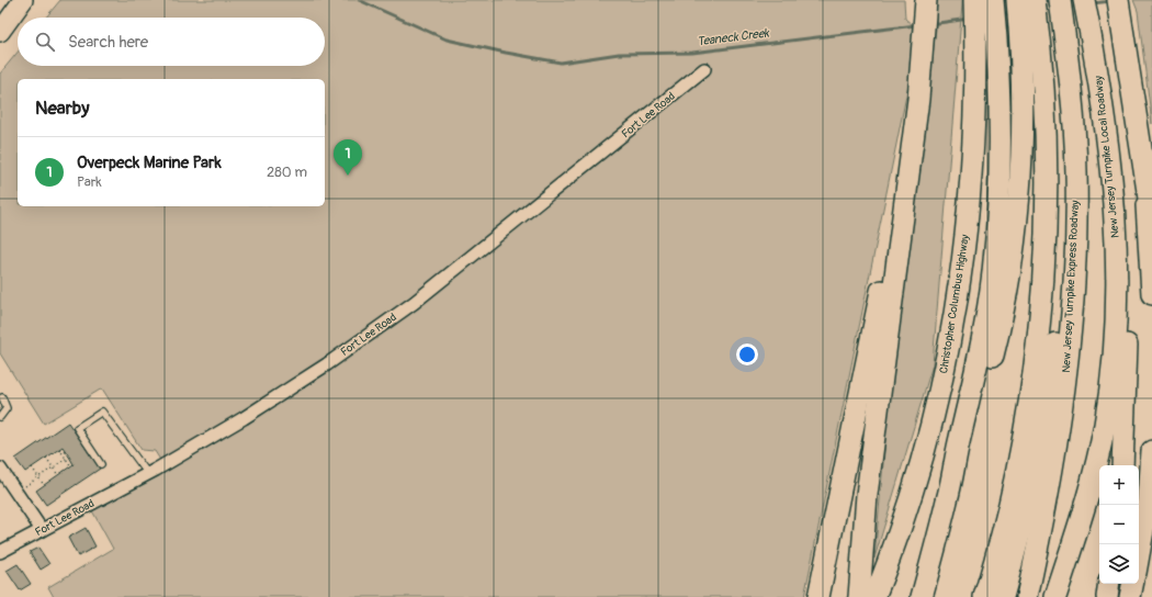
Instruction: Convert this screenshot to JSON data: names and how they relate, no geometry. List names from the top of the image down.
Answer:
{
  "streets": {
    "highway": ["New Jersey Turnpike Local Roadway", "New Jersey Turnpike Express Roadway", "Christopher Columbus Highway"],
    "street": ["Fort Lee Road"]
  },
  "water": ["Teaneck Creek"],
  "page": {
    "search": "Search here",
    "heading": "Nearby",
    "list": [
      {
        "mark": "1",
        "name": "Overpeck Marine Park",
        "note": "Park",
        "value": "280 m"
      }
    ],
    "pins": "1",
    "map_buttons": ["+", "−"]
  }
}
